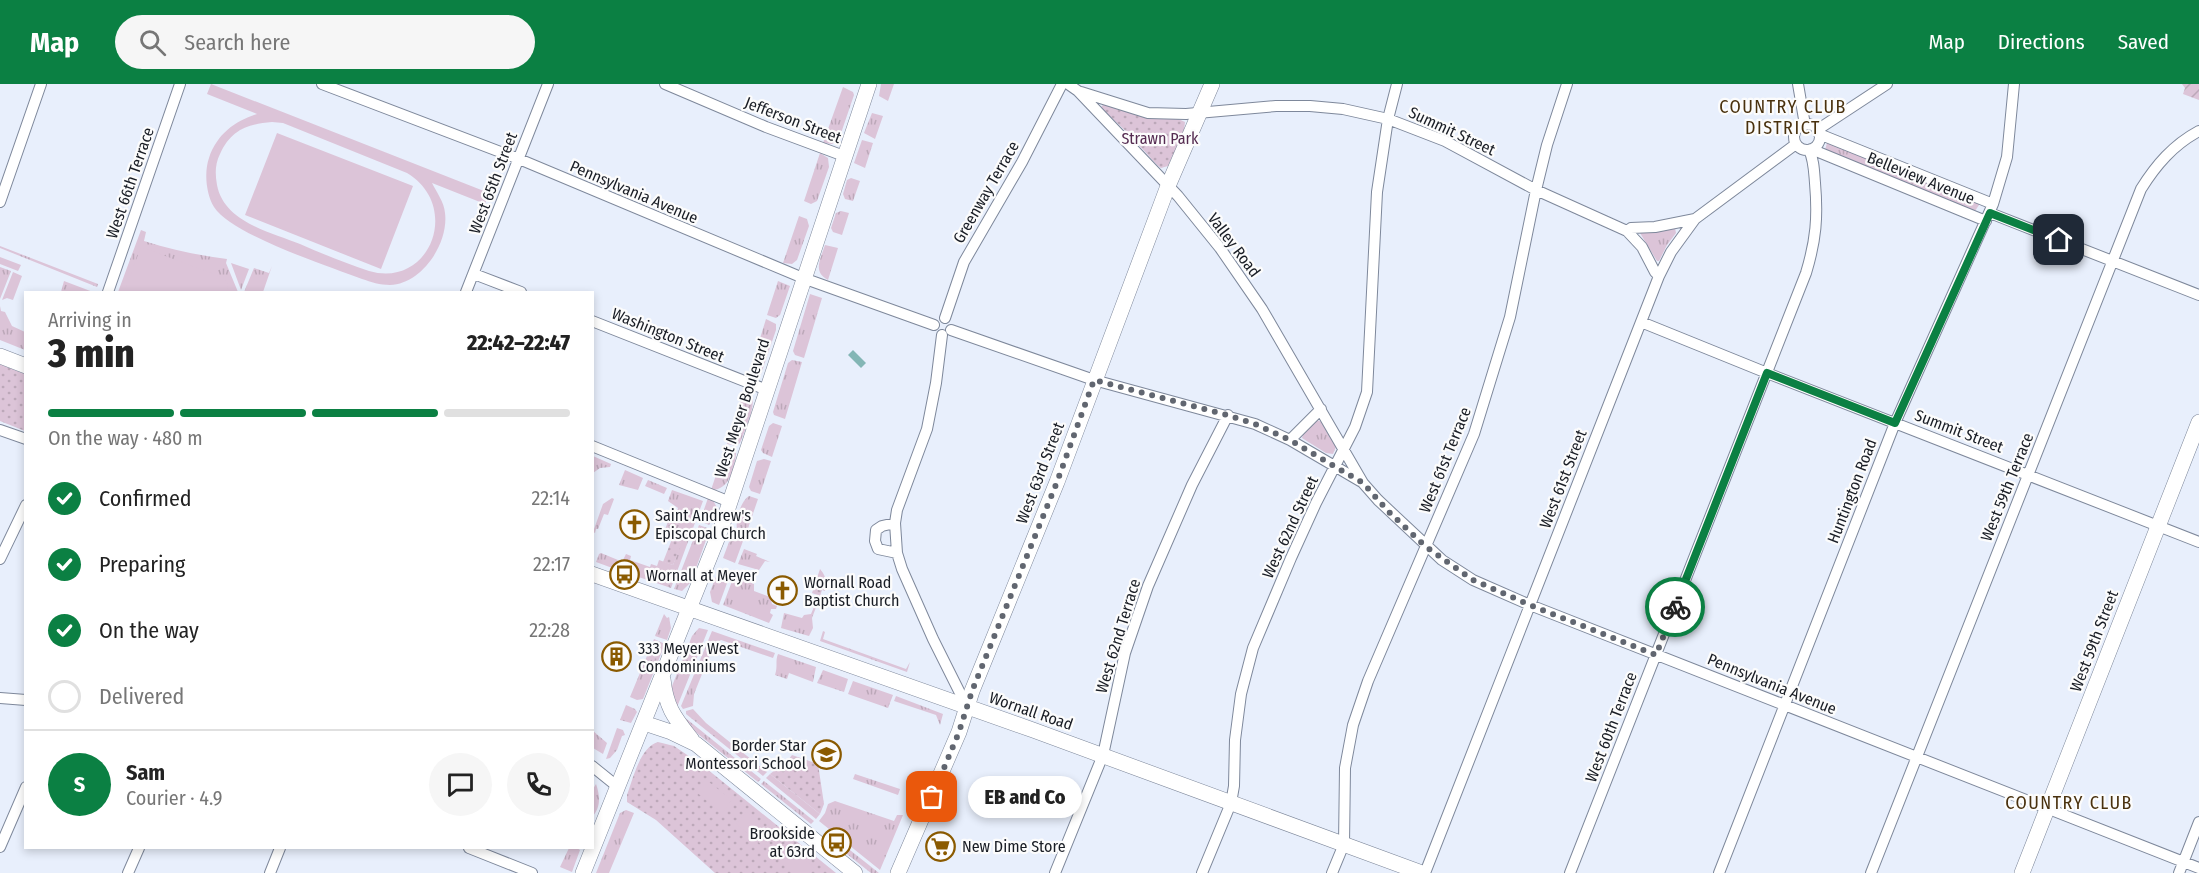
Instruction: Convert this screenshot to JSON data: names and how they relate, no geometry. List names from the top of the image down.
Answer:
{
  "streets": {
    "main road": [
      "West Meyer Boulevard",
      "West 63rd Street",
      "West 59th Street",
      "Wornall Road"
    ],
    "street": [
      "Jefferson Street",
      "Summit Street",
      "Belleview Avenue",
      "West 66th Terrace",
      "West 65th Street",
      "Pennsylvania Avenue",
      "Greenway Terrace",
      "Valley Road",
      "Washington Street",
      "West 61st Terrace",
      "West 61st Street",
      "West 59th Terrace",
      "Huntington Road",
      "West 62nd Street",
      "West 62nd Terrace",
      "West 60th Terrace"
    ]
  },
  "crossings": [
    ["Jefferson Street", "West Meyer Boulevard"],
    ["Summit Street", "Valley Road"],
    ["Summit Street", "West 61st Terrace"],
    ["Summit Street", "West 63rd Street"],
    ["Summit Street", "West 61st Street"],
    ["Summit Street", "West 59th Terrace"],
    ["Summit Street", "Huntington Road"],
    ["Summit Street", "West 62nd Street"],
    ["Summit Street", "West 59th Street"],
    ["Summit Street", "West 60th Terrace"],
    ["Belleview Avenue", "West 61st Street"],
    ["Belleview Avenue", "West 59th Terrace"],
    ["Belleview Avenue", "Huntington Road"],
    ["Belleview Avenue", "West 60th Terrace"],
    ["West 65th Street", "Pennsylvania Avenue"],
    ["Pennsylvania Avenue", "Greenway Terrace"],
    ["Pennsylvania Avenue", "Valley Road"],
    ["Pennsylvania Avenue", "West Meyer Boulevard"],
    ["Pennsylvania Avenue", "West 61st Terrace"],
    ["Pennsylvania Avenue", "West 63rd Street"],
    ["Pennsylvania Avenue", "West 61st Street"],
    ["Pennsylvania Avenue", "West 59th Terrace"],
    ["Pennsylvania Avenue", "Huntington Road"],
    ["Pennsylvania Avenue", "West 62nd Street"],
    ["Pennsylvania Avenue", "West 62nd Terrace"],
    ["Pennsylvania Avenue", "West 59th Street"],
    ["Pennsylvania Avenue", "West 60th Terrace"],
    ["Valley Road", "West 63rd Street"],
    ["Valley Road", "West 62nd Street"],
    ["Washington Street", "West Meyer Boulevard"],
    ["West Meyer Boulevard", "Wornall Road"],
    ["West 61st Terrace", "Wornall Road"],
    ["West 63rd Street", "Wornall Road"],
    ["West 61st Street", "Wornall Road"],
    ["West 61st Street", "West 60th Terrace"],
    ["West 62nd Street", "Wornall Road"],
    ["West 62nd Terrace", "Wornall Road"]
  ],
  "districts": ["COUNTRY CLUB DISTRICT", "COUNTRY CLUB"],
  "parks": ["Strawn Park"],
  "places": {
    "church": ["Saint Andrew's Episcopal Church", "Wornall Road Baptist Church"],
    "bus stop": ["Wornall at Meyer", "Brookside at 63rd"],
    "building": ["333 Meyer West Condominiums"],
    "school or university": ["Border Star Montessori School"],
    "other": ["EB and Co"],
    "supermarket": ["New Dime Store"]
  },
  "page": {
    "header": "Map",
    "search": "Search here",
    "nav": ["Map", "Directions", "Saved"],
    "heading": ["3 min", "Arriving in", "22:42–22:47"],
    "panel": ["Sam", "Courier · 4.9"],
    "bar": "On the way · 480 m",
    "list": [
      ["Confirmed", "22:14"],
      ["Preparing", "22:17"],
      ["On the way", "22:28"],
      "Delivered"
    ],
    "round": "S",
    "bubble": "EB and Co"
  }
}
